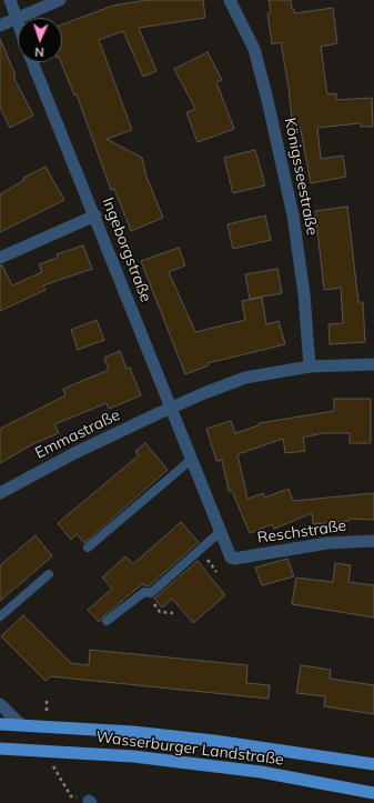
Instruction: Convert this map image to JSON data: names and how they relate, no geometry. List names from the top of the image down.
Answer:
{
  "streets": {
    "main road": ["Wasserburger Landstraße"],
    "street": [
      "Königsseestraße",
      "Ingeborgstraße",
      "Emmastraße",
      "Reschstraße"
    ]
  },
  "crossings": [
    ["Königsseestraße", "Emmastraße"],
    ["Ingeborgstraße", "Emmastraße"],
    ["Ingeborgstraße", "Reschstraße"]
  ],
  "north": "bottom"
}
